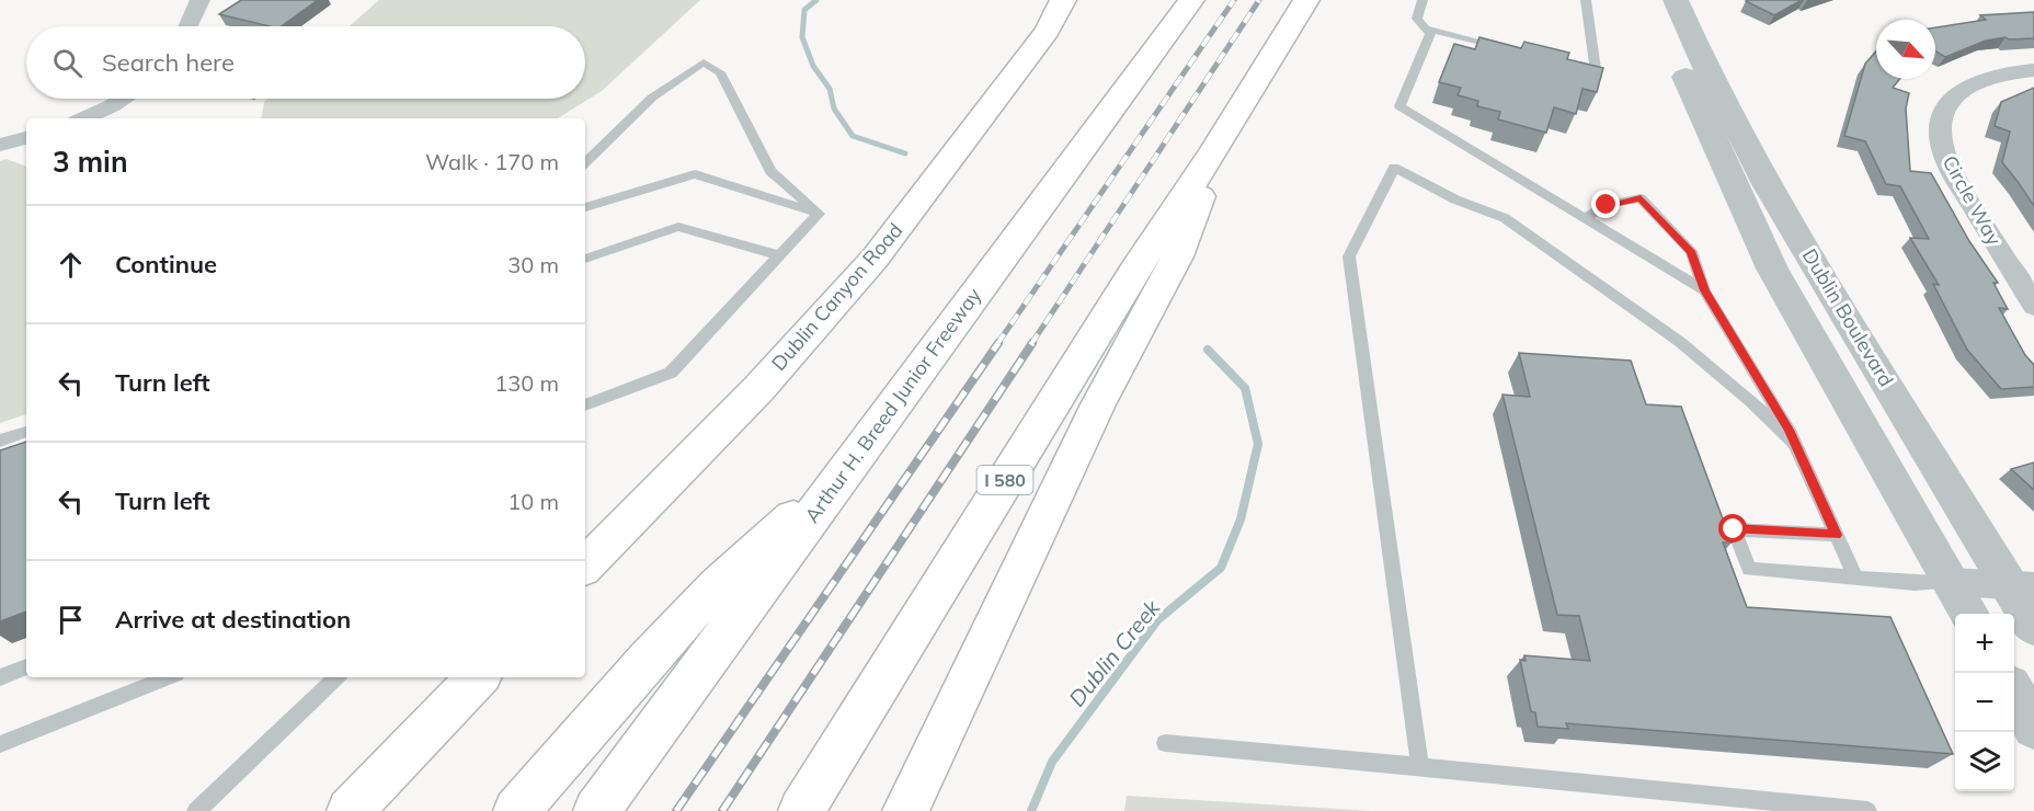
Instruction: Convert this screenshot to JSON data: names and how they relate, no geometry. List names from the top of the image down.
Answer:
{
  "streets": {
    "main road": ["Dublin Canyon Road", "Arthur H. Breed Junior Freeway", "I 580"],
    "street": ["Circle Way", "Dublin Boulevard"]
  },
  "water": ["Dublin Creek"],
  "north": "bottom right",
  "page": {
    "search": "Search here",
    "heading": ["3 min", "Walk · 170 m"],
    "list": [
      ["Continue", "30 m"],
      ["Turn left", "130 m"],
      ["Turn left", "10 m"],
      "Arrive at destination"
    ],
    "map_buttons": ["+", "−"]
  }
}
